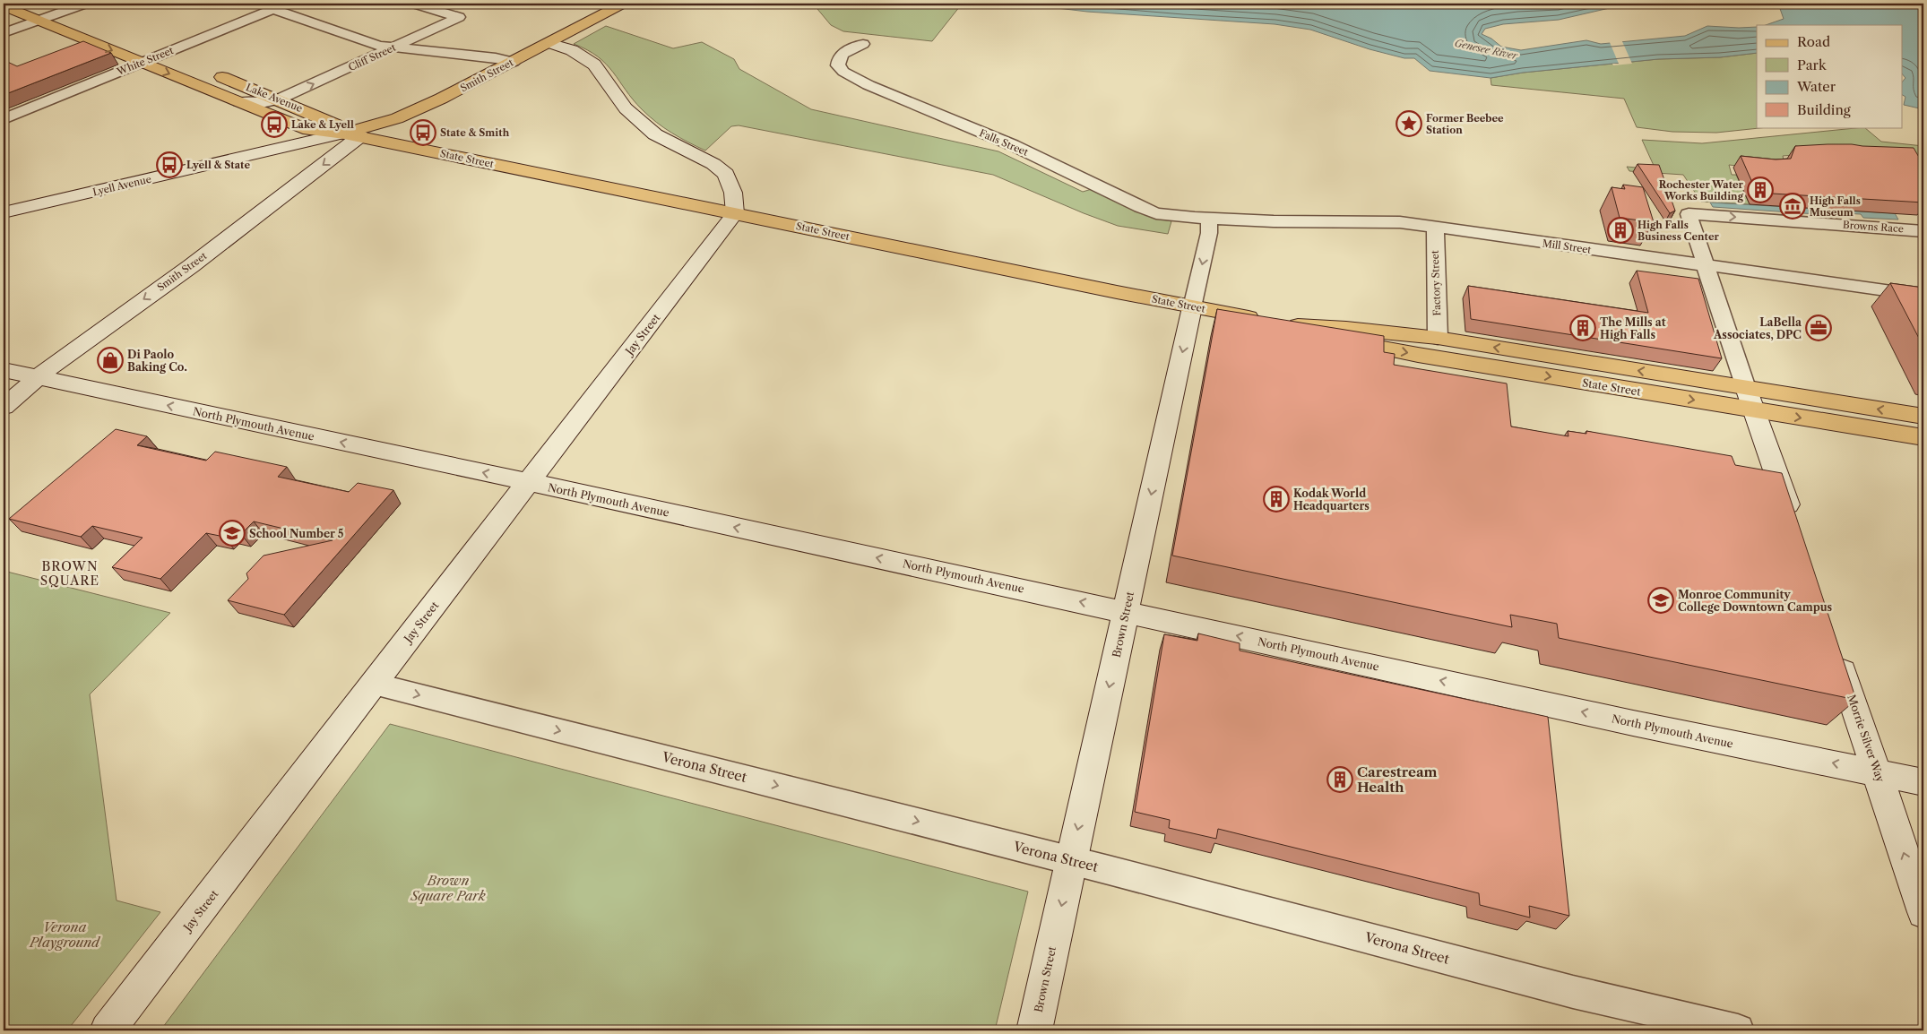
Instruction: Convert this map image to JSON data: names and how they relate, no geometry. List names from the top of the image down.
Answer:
{
  "streets": {
    "main road": ["Smith Street", "Lake Avenue", "State Street"],
    "street": [
      "Cliff Street",
      "White Street",
      "Falls Street",
      "Lyell Avenue",
      "Browns Race",
      "Mill Street",
      "Factory Street",
      "Jay Street",
      "North Plymouth Avenue",
      "Brown Street",
      "Morrie Silver Way",
      "Verona Street"
    ]
  },
  "crossings": [
    ["Cliff Street", "Lake Avenue"],
    ["White Street", "Lake Avenue"],
    ["Smith Street", "Lake Avenue"],
    ["Smith Street", "State Street"],
    ["Smith Street", "Lyell Avenue"],
    ["Smith Street", "North Plymouth Avenue"],
    ["Lake Avenue", "State Street"],
    ["Lake Avenue", "Lyell Avenue"],
    ["Falls Street", "Mill Street"],
    ["Falls Street", "Brown Street"],
    ["State Street", "Lyell Avenue"],
    ["State Street", "Factory Street"],
    ["State Street", "Jay Street"],
    ["State Street", "Brown Street"],
    ["Browns Race", "Mill Street"],
    ["Mill Street", "Factory Street"],
    ["Mill Street", "Brown Street"],
    ["Jay Street", "North Plymouth Avenue"],
    ["Jay Street", "Verona Street"],
    ["North Plymouth Avenue", "Brown Street"],
    ["North Plymouth Avenue", "Morrie Silver Way"],
    ["Brown Street", "Verona Street"]
  ],
  "one_way": [
    "Cliff Street",
    "Smith Street",
    "North Plymouth Avenue",
    "Brown Street",
    "Morrie Silver Way",
    "Verona Street"
  ],
  "districts": ["BROWN SQUARE"],
  "water": ["Genesee River"],
  "parks": ["Brown Square Park", "Verona Playground"],
  "places": {
    "place": ["Former Beebee Station"],
    "bus stop": ["Lake & Lyell", "State & Smith", "Lyell & State"],
    "building": [
      "Rochester Water Works Building",
      "High Falls Business Center",
      "The Mills at High Falls",
      "Kodak World Headquarters",
      "Carestream Health"
    ],
    "museum": ["High Falls Museum"],
    "office": ["LaBella Associates, DPC"],
    "shop": ["Di Paolo Baking Co."],
    "school or university": ["School Number 5", "Monroe Community College Downtown Campus"]
  },
  "legend": [
    "Road",
    "Park",
    "Water",
    "Building"
  ]
}
